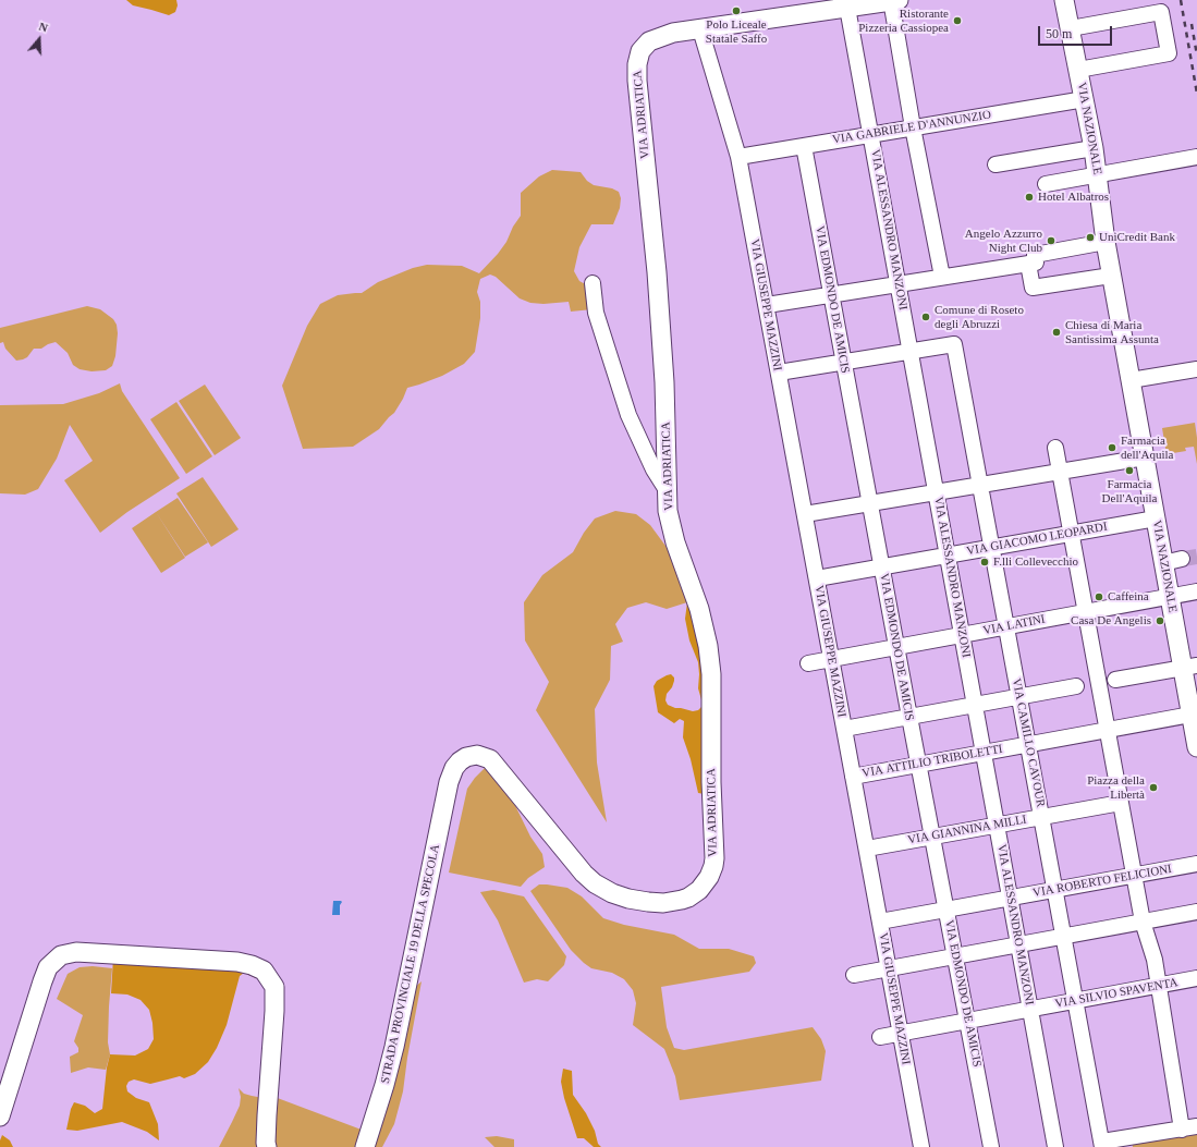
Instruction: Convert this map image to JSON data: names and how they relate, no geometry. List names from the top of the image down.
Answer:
{
  "streets": {
    "main road": ["VIA ADRIATICA", "VIA NAZIONALE", "STRADA PROVINCIALE 19 DELLA SPECOLA"],
    "street": [
      "VIA GABRIELE D'ANNUNZIO",
      "VIA ALESSANDRO MANZONI",
      "VIA EDMONDO DE AMICIS",
      "VIA GIUSEPPE MAZZINI",
      "VIA GIACOMO LEOPARDI",
      "VIA LATINI",
      "VIA CAMILLO CAVOUR",
      "VIA ATTILIO TRIBOLETTI",
      "VIA GIANNINA MILLI",
      "VIA ROBERTO FELICIONI",
      "VIA SILVIO SPAVENTA"
    ]
  },
  "crossings": [
    ["VIA ADRIATICA", "VIA ALESSANDRO MANZONI"],
    ["VIA ADRIATICA", "VIA GIUSEPPE MAZZINI"],
    ["VIA ADRIATICA", "STRADA PROVINCIALE 19 DELLA SPECOLA"],
    ["VIA GABRIELE D'ANNUNZIO", "VIA NAZIONALE"],
    ["VIA GABRIELE D'ANNUNZIO", "VIA ALESSANDRO MANZONI"],
    ["VIA GABRIELE D'ANNUNZIO", "VIA EDMONDO DE AMICIS"],
    ["VIA GABRIELE D'ANNUNZIO", "VIA GIUSEPPE MAZZINI"],
    ["VIA NAZIONALE", "VIA GIACOMO LEOPARDI"],
    ["VIA NAZIONALE", "VIA LATINI"],
    ["VIA NAZIONALE", "VIA ATTILIO TRIBOLETTI"],
    ["VIA ALESSANDRO MANZONI", "VIA GIACOMO LEOPARDI"],
    ["VIA ALESSANDRO MANZONI", "VIA LATINI"],
    ["VIA ALESSANDRO MANZONI", "VIA CAMILLO CAVOUR"],
    ["VIA ALESSANDRO MANZONI", "VIA ATTILIO TRIBOLETTI"],
    ["VIA ALESSANDRO MANZONI", "VIA GIANNINA MILLI"],
    ["VIA ALESSANDRO MANZONI", "VIA ROBERTO FELICIONI"],
    ["VIA ALESSANDRO MANZONI", "VIA SILVIO SPAVENTA"],
    ["VIA EDMONDO DE AMICIS", "VIA GIACOMO LEOPARDI"],
    ["VIA EDMONDO DE AMICIS", "VIA LATINI"],
    ["VIA EDMONDO DE AMICIS", "VIA ATTILIO TRIBOLETTI"],
    ["VIA EDMONDO DE AMICIS", "VIA GIANNINA MILLI"],
    ["VIA EDMONDO DE AMICIS", "VIA ROBERTO FELICIONI"],
    ["VIA EDMONDO DE AMICIS", "VIA SILVIO SPAVENTA"],
    ["VIA GIUSEPPE MAZZINI", "VIA GIACOMO LEOPARDI"],
    ["VIA GIUSEPPE MAZZINI", "VIA LATINI"],
    ["VIA GIUSEPPE MAZZINI", "VIA ATTILIO TRIBOLETTI"],
    ["VIA GIUSEPPE MAZZINI", "VIA GIANNINA MILLI"],
    ["VIA GIUSEPPE MAZZINI", "VIA ROBERTO FELICIONI"],
    ["VIA GIUSEPPE MAZZINI", "VIA SILVIO SPAVENTA"],
    ["VIA GIACOMO LEOPARDI", "VIA CAMILLO CAVOUR"],
    ["VIA LATINI", "VIA CAMILLO CAVOUR"],
    ["VIA CAMILLO CAVOUR", "VIA ATTILIO TRIBOLETTI"],
    ["VIA CAMILLO CAVOUR", "VIA GIANNINA MILLI"],
    ["VIA CAMILLO CAVOUR", "VIA ROBERTO FELICIONI"],
    ["VIA CAMILLO CAVOUR", "VIA SILVIO SPAVENTA"]
  ],
  "places": [
    "Polo Liceale Statale Saffo",
    "Ristorante Pizzeria Cassiopea",
    "Hotel Albatros",
    "UniCredit Bank",
    "Angelo Azzurro Night Club",
    "Comune di Roseto degli Abruzzi",
    "Chiesa di Maria Santissima Assunta",
    "Farmacia dell'Aquila",
    "Farmacia Dell'Aquila",
    "F.lli Collevecchio",
    "Caffeina",
    "Casa De Angelis",
    "Piazza della Libertà"
  ],
  "scale_bar": "50 m",
  "north": "top"
}
